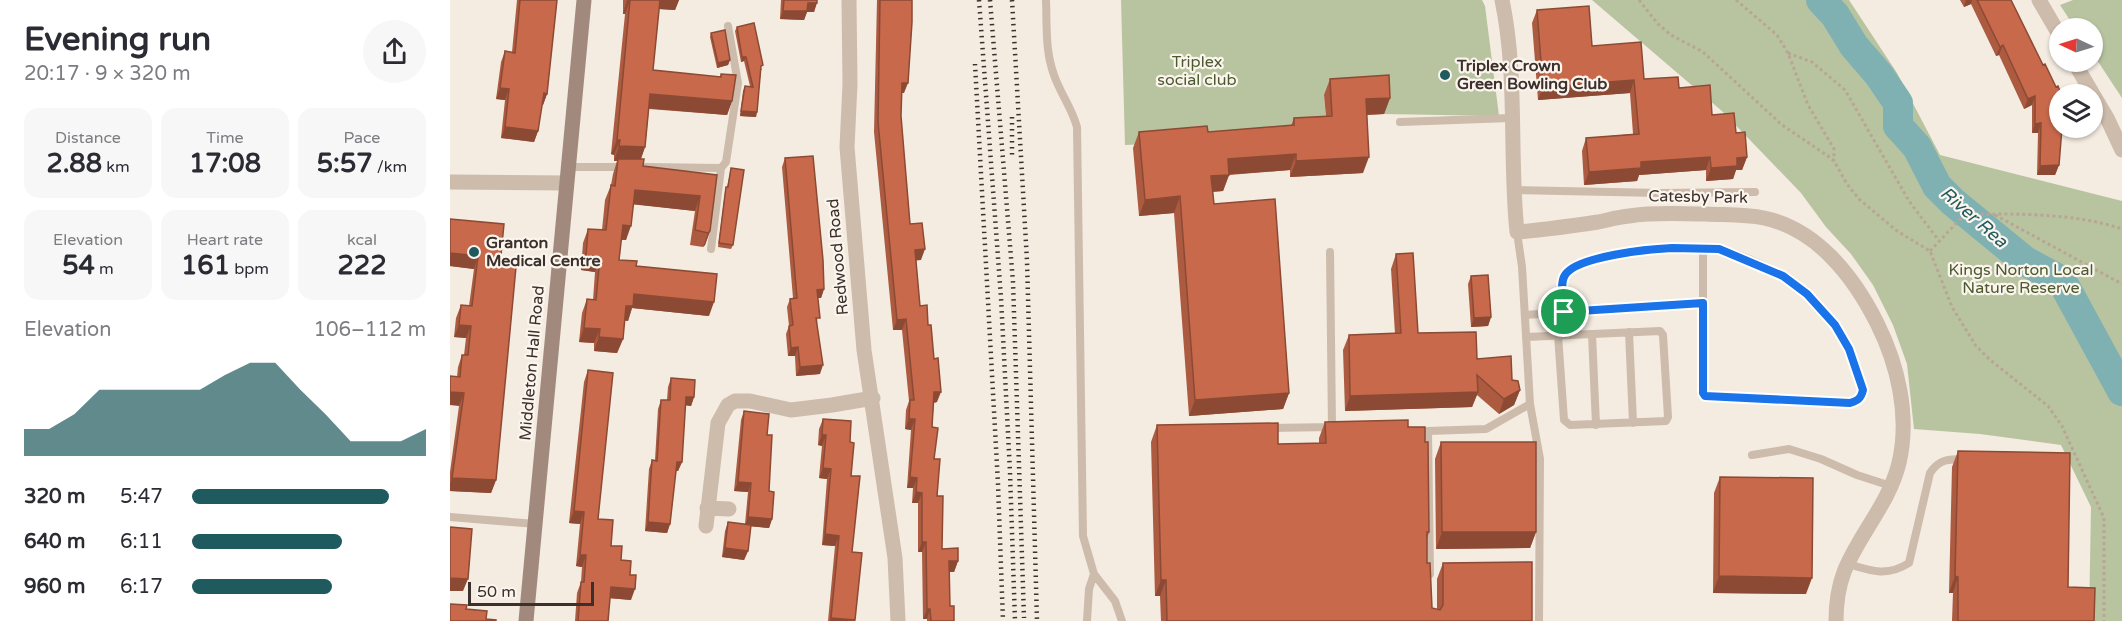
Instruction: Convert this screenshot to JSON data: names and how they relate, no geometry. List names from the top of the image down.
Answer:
{
  "streets": {
    "main road": ["Middleton Hall Road"],
    "street": ["Catesby Park", "Redwood Road"]
  },
  "water": ["River Rea"],
  "parks": ["Triplex social club", "Kings Norton Local Nature Reserve"],
  "places": ["Triplex Crown Green Bowling Club", "Granton Medical Centre"],
  "scale_bar": "50 m",
  "north": "left",
  "page": {
    "heading": ["Evening run", "20:17 · 9 × 320 m"],
    "stats": [
      ["Distance", "2.88 km"],
      ["Time", "17:08"],
      ["Pace", "5:57 /km"],
      ["Elevation", "54 m"],
      ["Heart rate", "161 bpm"],
      ["kcal", "222"]
    ],
    "chart": ["Elevation", "106–112 m"],
    "list": [
      {
        "name": "320 m",
        "note": "5:47"
      },
      {
        "name": "640 m",
        "note": "6:11"
      },
      {
        "name": "960 m",
        "note": "6:17"
      }
    ],
    "scale": "50 m"
  }
}
